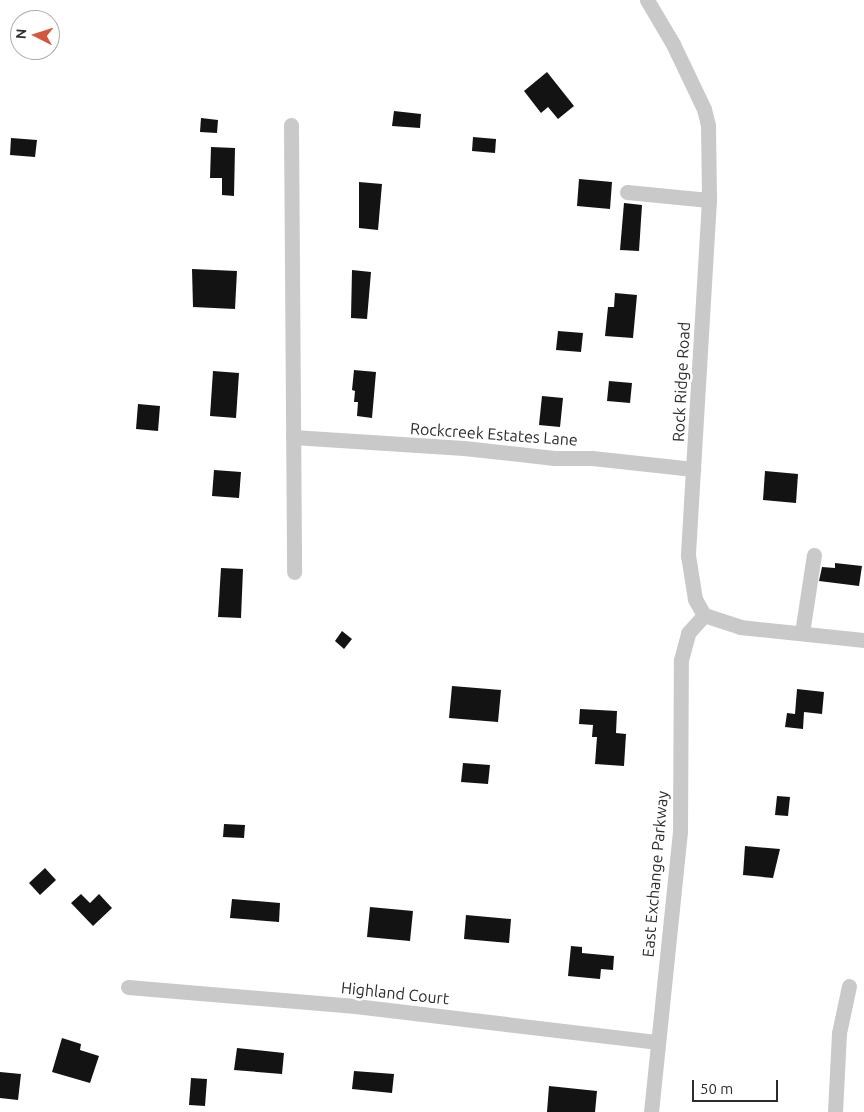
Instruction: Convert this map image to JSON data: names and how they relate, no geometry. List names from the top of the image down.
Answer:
{
  "streets": {
    "street": [
      "Rock Ridge Road",
      "Rockcreek Estates Lane",
      "East Exchange Parkway",
      "Highland Court"
    ]
  },
  "crossings": [
    ["Rock Ridge Road", "Rockcreek Estates Lane"],
    ["Rock Ridge Road", "East Exchange Parkway"],
    ["East Exchange Parkway", "Highland Court"]
  ],
  "scale_bar": "50 m",
  "north": "left"
}
